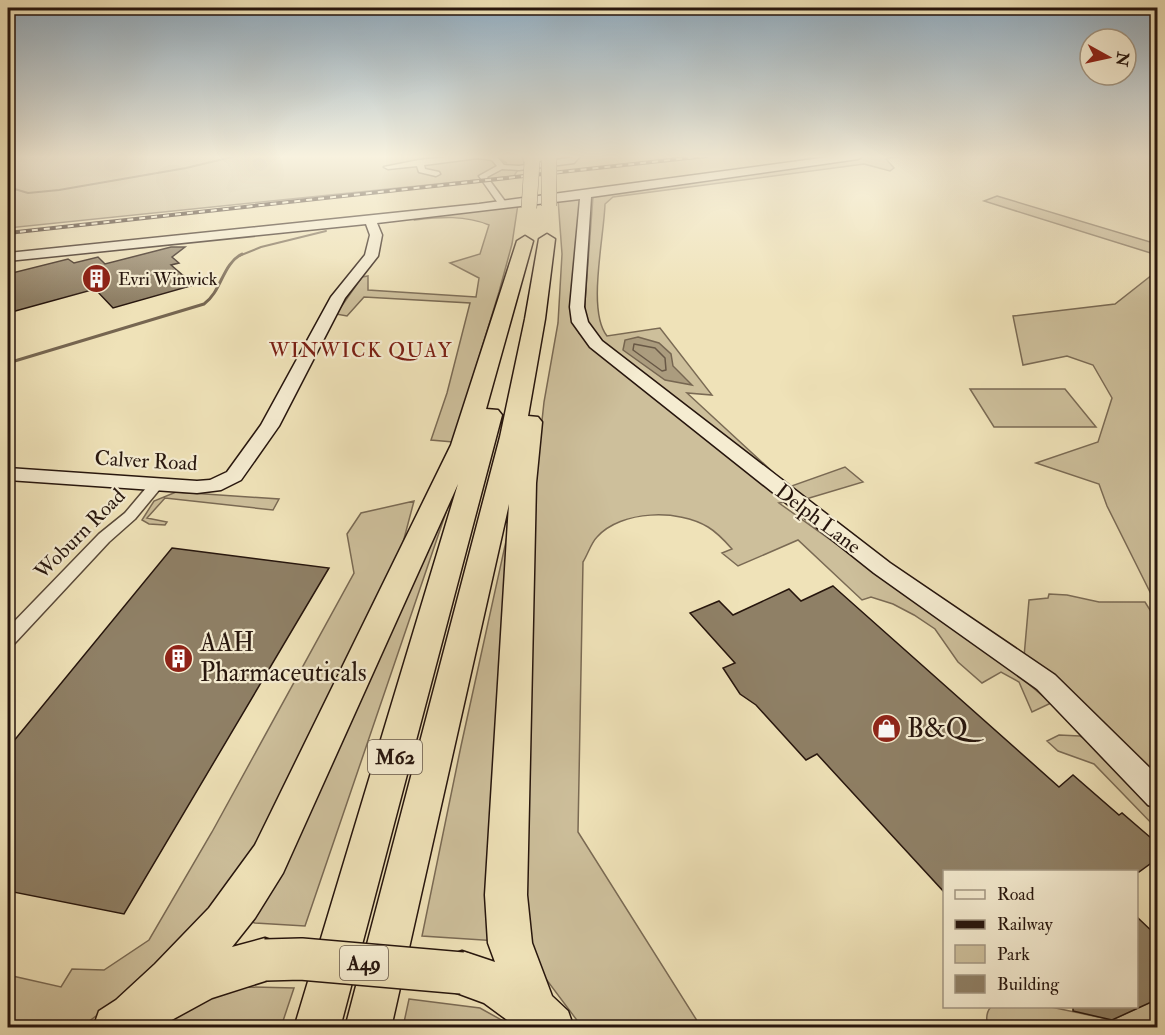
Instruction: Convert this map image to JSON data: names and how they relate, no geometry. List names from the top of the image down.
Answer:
{
  "streets": {
    "highway": ["M62", "A49"],
    "street": ["Calver Road", "Delph Lane", "Woburn Road"]
  },
  "crossings": [
    ["Calver Road", "Woburn Road"]
  ],
  "districts": ["WINWICK QUAY"],
  "places": {
    "building": ["Evri Winwick", "AAH Pharmaceuticals"],
    "shop": ["B&Q"]
  },
  "legend": [
    "Road",
    "Railway",
    "Park",
    "Building"
  ],
  "north": "right"
}
